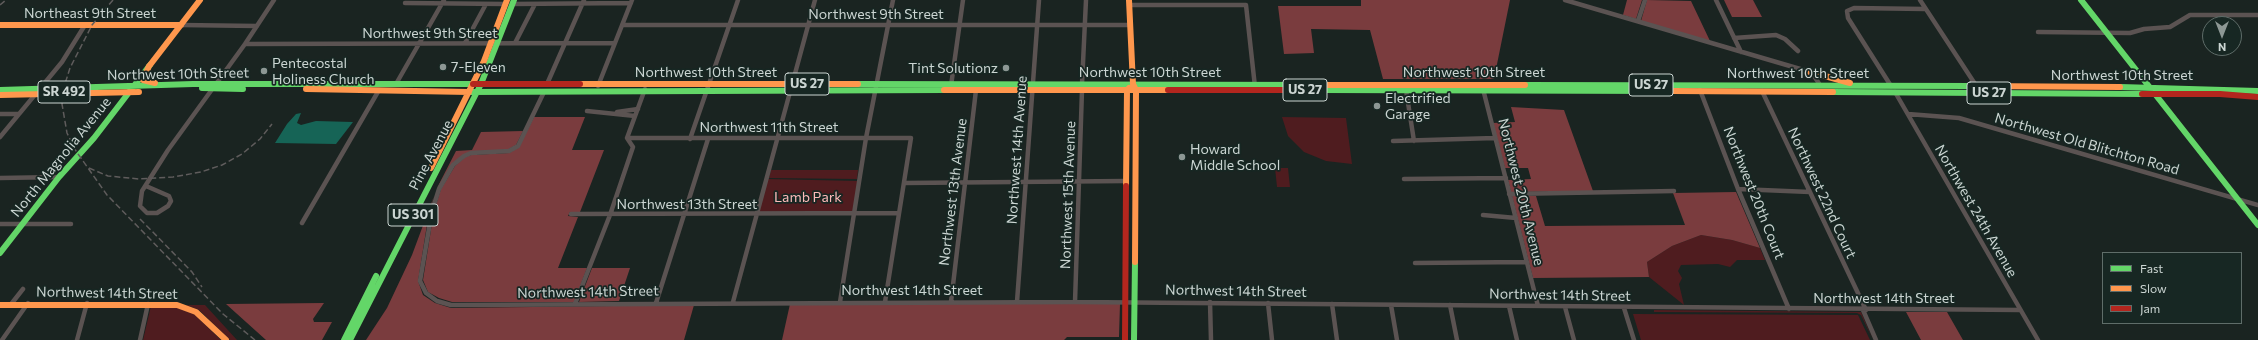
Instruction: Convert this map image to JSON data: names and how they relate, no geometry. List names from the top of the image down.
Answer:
{
  "streets": {
    "main road": [
      "Northeast 9th Street",
      "Northwest 10th Street",
      "US 27",
      "SR 492",
      "Pine Avenue",
      "North Magnolia Avenue",
      "US 301",
      "Northwest 14th Street"
    ],
    "street": [
      "Northwest 9th Street",
      "Northwest 11th Street",
      "Northwest Old Blitchton Road",
      "Northwest 14th Avenue",
      "Northwest 13th Avenue",
      "Northwest 20th Avenue",
      "Northwest 20th Court",
      "Northwest 22nd Court",
      "Northwest 15th Avenue",
      "Northwest 13th Street",
      "Northwest 24th Avenue"
    ]
  },
  "crossings": [
    ["Northeast 9th Street", "North Magnolia Avenue"],
    ["Northwest 9th Street", "Northwest 14th Avenue"],
    ["Northwest 9th Street", "Pine Avenue"],
    ["Northwest 9th Street", "Northwest 15th Avenue"],
    ["Northwest 10th Street", "SR 492"],
    ["Northwest 10th Street", "Northwest 14th Avenue"],
    ["Northwest 10th Street", "Pine Avenue"],
    ["Northwest 10th Street", "North Magnolia Avenue"],
    ["Northwest 10th Street", "Northwest 13th Avenue"],
    ["Northwest 10th Street", "Northwest 20th Avenue"],
    ["Northwest 10th Street", "Northwest 20th Court"],
    ["Northwest 10th Street", "Northwest 22nd Court"],
    ["Northwest 10th Street", "Northwest 15th Avenue"],
    ["Northwest 10th Street", "Northwest 24th Avenue"],
    ["Northwest 10th Street", "Northwest 14th Street"],
    ["SR 492", "Pine Avenue"],
    ["SR 492", "North Magnolia Avenue"],
    ["Northwest Old Blitchton Road", "Northwest 24th Avenue"],
    ["Northwest 14th Avenue", "Northwest 14th Street"],
    ["Northwest 13th Avenue", "Northwest 14th Street"],
    ["Northwest 20th Avenue", "Northwest 14th Street"],
    ["Northwest 20th Court", "Northwest 14th Street"],
    ["Northwest 22nd Court", "Northwest 14th Street"],
    ["Northwest 15th Avenue", "Northwest 14th Street"],
    ["Northwest 24th Avenue", "Northwest 14th Street"]
  ],
  "parks": ["Lamb Park"],
  "places": [
    "7-Eleven",
    "Tint Solutionz",
    "Pentecostal Holiness Church",
    "Electrified Garage",
    "Howard Middle School"
  ],
  "legend": ["Fast", "Slow", "Jam"],
  "north": "bottom"
}
